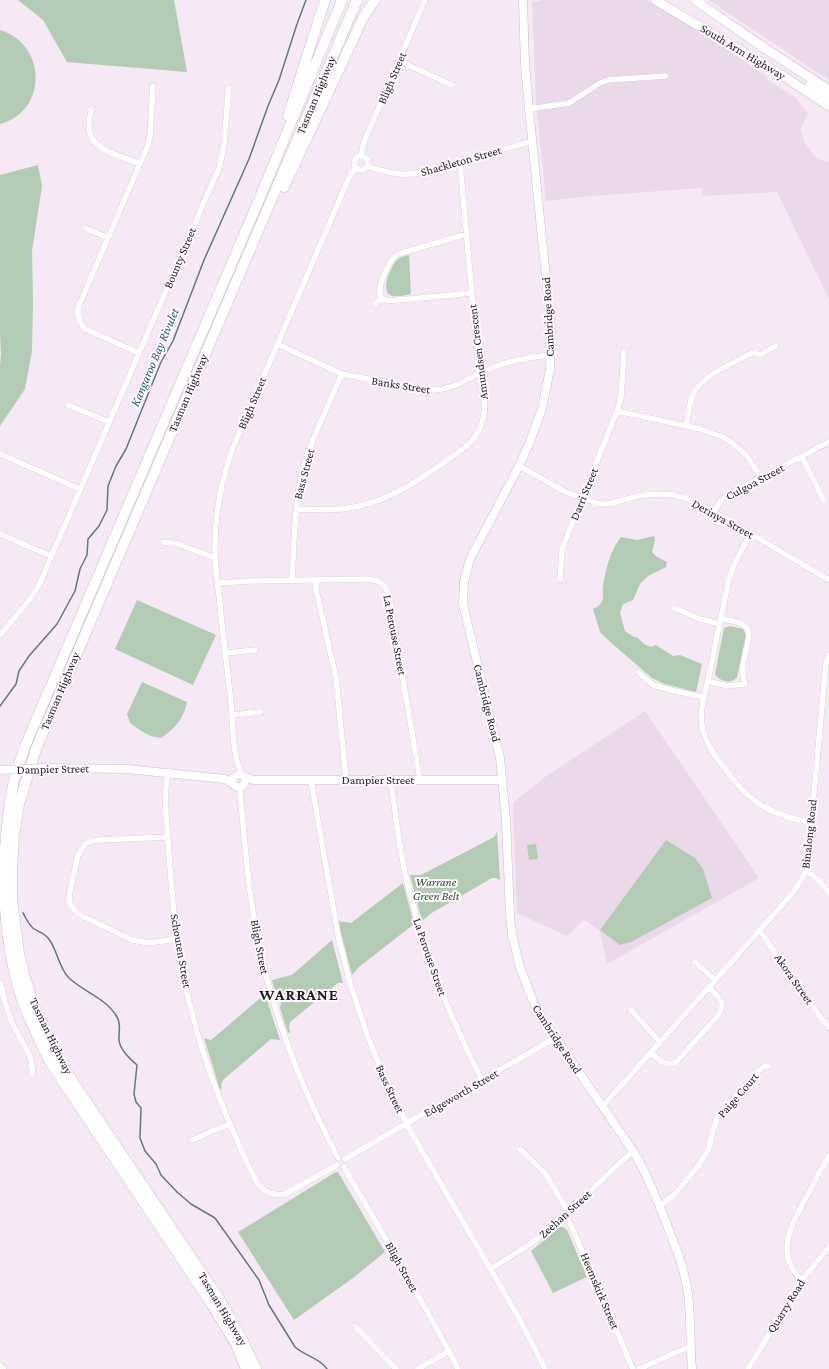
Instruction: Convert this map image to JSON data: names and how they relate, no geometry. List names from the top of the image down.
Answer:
{
  "streets": {
    "highway": ["Tasman Highway"],
    "main road": ["South Arm Highway", "Cambridge Road", "Dampier Street"],
    "street": [
      "Bligh Street",
      "Shackleton Street",
      "Bounty Street",
      "Amundsen Crescent",
      "Banks Street",
      "Bass Street",
      "Culgoa Street",
      "Darri Street",
      "Derinya Street",
      "La Perouse Street",
      "Binalong Road",
      "Schouten Street",
      "Akora Street",
      "Edgeworth Street",
      "Paige Court",
      "Zeehan Street",
      "Heemskirk Street",
      "Quarry Road"
    ]
  },
  "crossings": [
    ["Bligh Street", "Shackleton Street"],
    ["Bligh Street", "Banks Street"],
    ["Bligh Street", "La Perouse Street"],
    ["Bligh Street", "Dampier Street"],
    ["Bligh Street", "Schouten Street"],
    ["Bligh Street", "Edgeworth Street"],
    ["Shackleton Street", "Cambridge Road"],
    ["Shackleton Street", "Amundsen Crescent"],
    ["Cambridge Road", "Banks Street"],
    ["Cambridge Road", "Derinya Street"],
    ["Cambridge Road", "Dampier Street"],
    ["Cambridge Road", "Binalong Road"],
    ["Cambridge Road", "Edgeworth Street"],
    ["Cambridge Road", "Paige Court"],
    ["Cambridge Road", "Zeehan Street"],
    ["Amundsen Crescent", "Banks Street"],
    ["Amundsen Crescent", "Bass Street"],
    ["Banks Street", "Bass Street"],
    ["Bass Street", "La Perouse Street"],
    ["Bass Street", "Dampier Street"],
    ["Bass Street", "Edgeworth Street"],
    ["Bass Street", "Zeehan Street"],
    ["Culgoa Street", "Derinya Street"],
    ["Darri Street", "Derinya Street"],
    ["La Perouse Street", "Dampier Street"],
    ["La Perouse Street", "Edgeworth Street"],
    ["Dampier Street", "Schouten Street"],
    ["Binalong Road", "Akora Street"],
    ["Schouten Street", "Edgeworth Street"],
    ["Zeehan Street", "Heemskirk Street"]
  ],
  "districts": ["WARRANE"],
  "water": ["Kangaroo Bay Rivulet"],
  "parks": ["Warrane Green Belt"]
}
